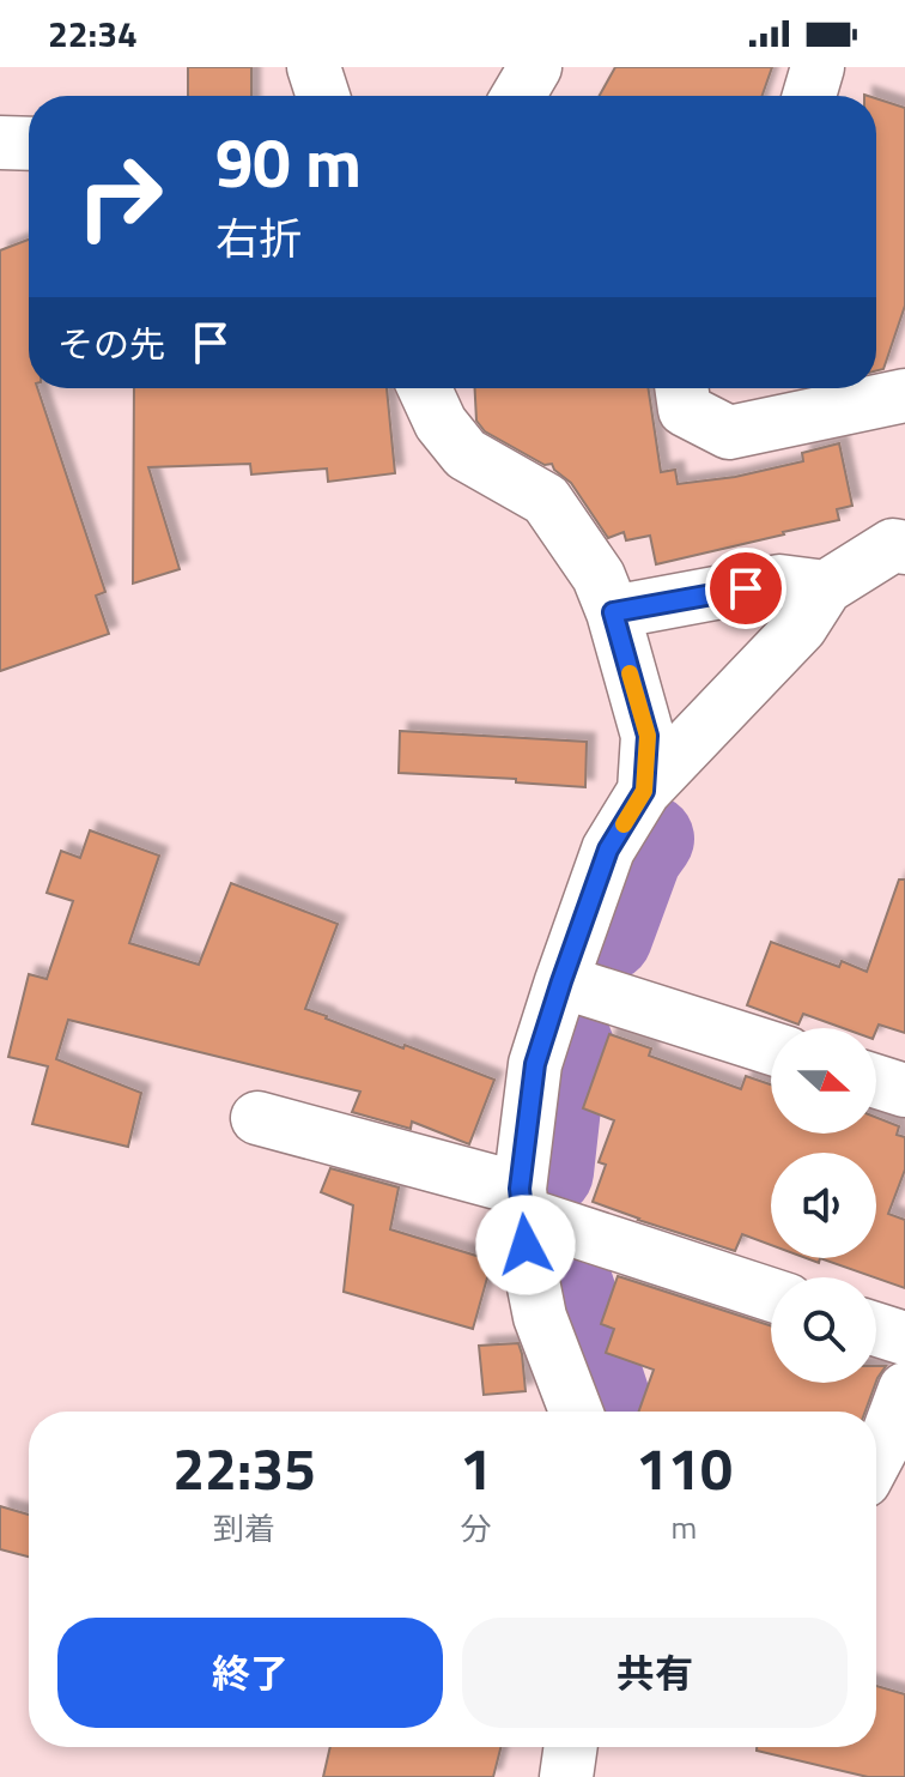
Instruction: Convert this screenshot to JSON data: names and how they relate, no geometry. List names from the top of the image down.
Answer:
{
  "north": "right",
  "page": {
    "status": "22:34",
    "turn": ["90 m", "右折"],
    "then": "その先",
    "eta": [
      "22:35",
      "到着",
      "1",
      "分",
      "110",
      "m"
    ],
    "buttons": ["終了", "共有"]
  }
}
